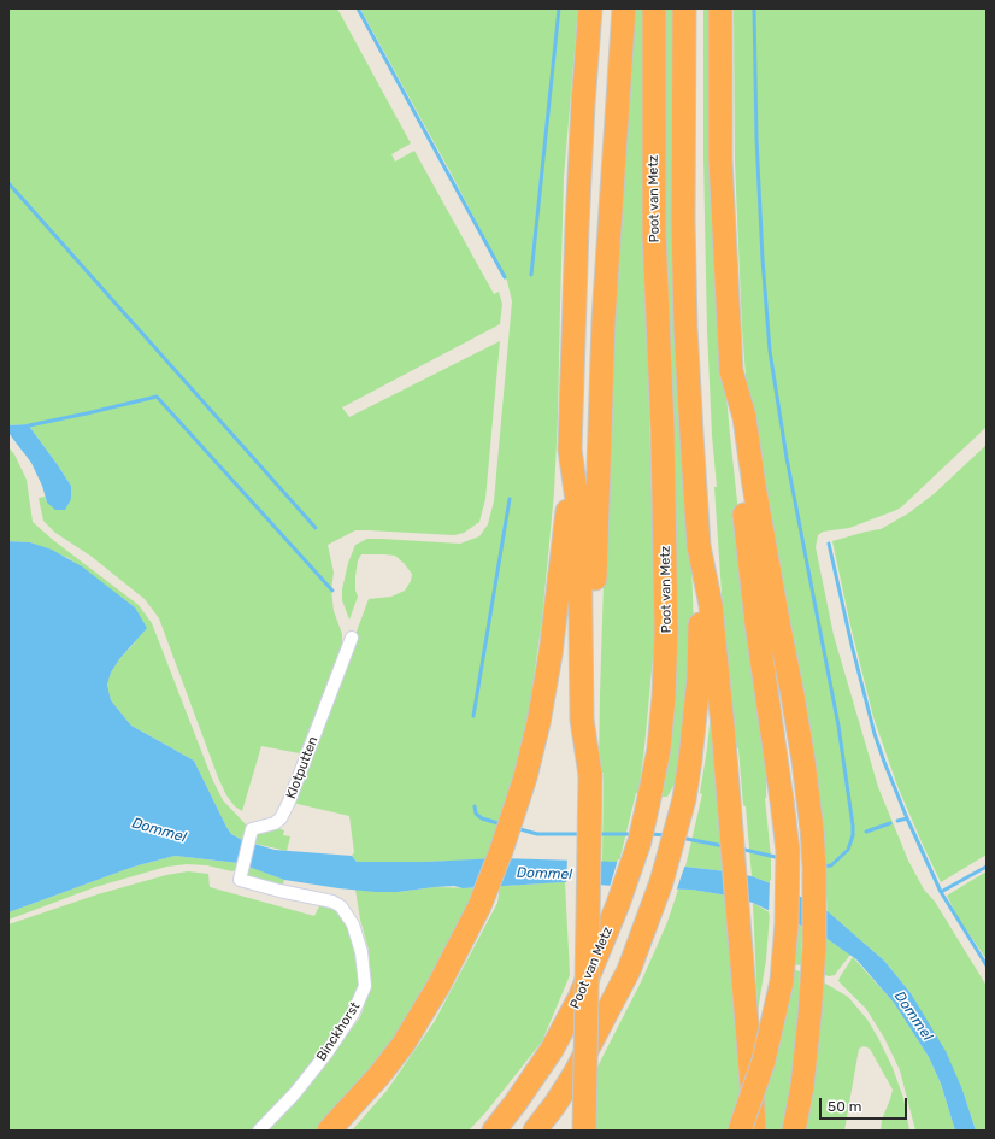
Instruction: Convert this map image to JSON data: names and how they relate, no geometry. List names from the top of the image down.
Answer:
{
  "streets": {
    "highway": ["Poot van Metz"],
    "street": ["Klotputten", "Binckhorst"]
  },
  "crossings": [
    ["Klotputten", "Binckhorst"]
  ],
  "water": ["Dommel"],
  "scale_bar": "50 m"
}
